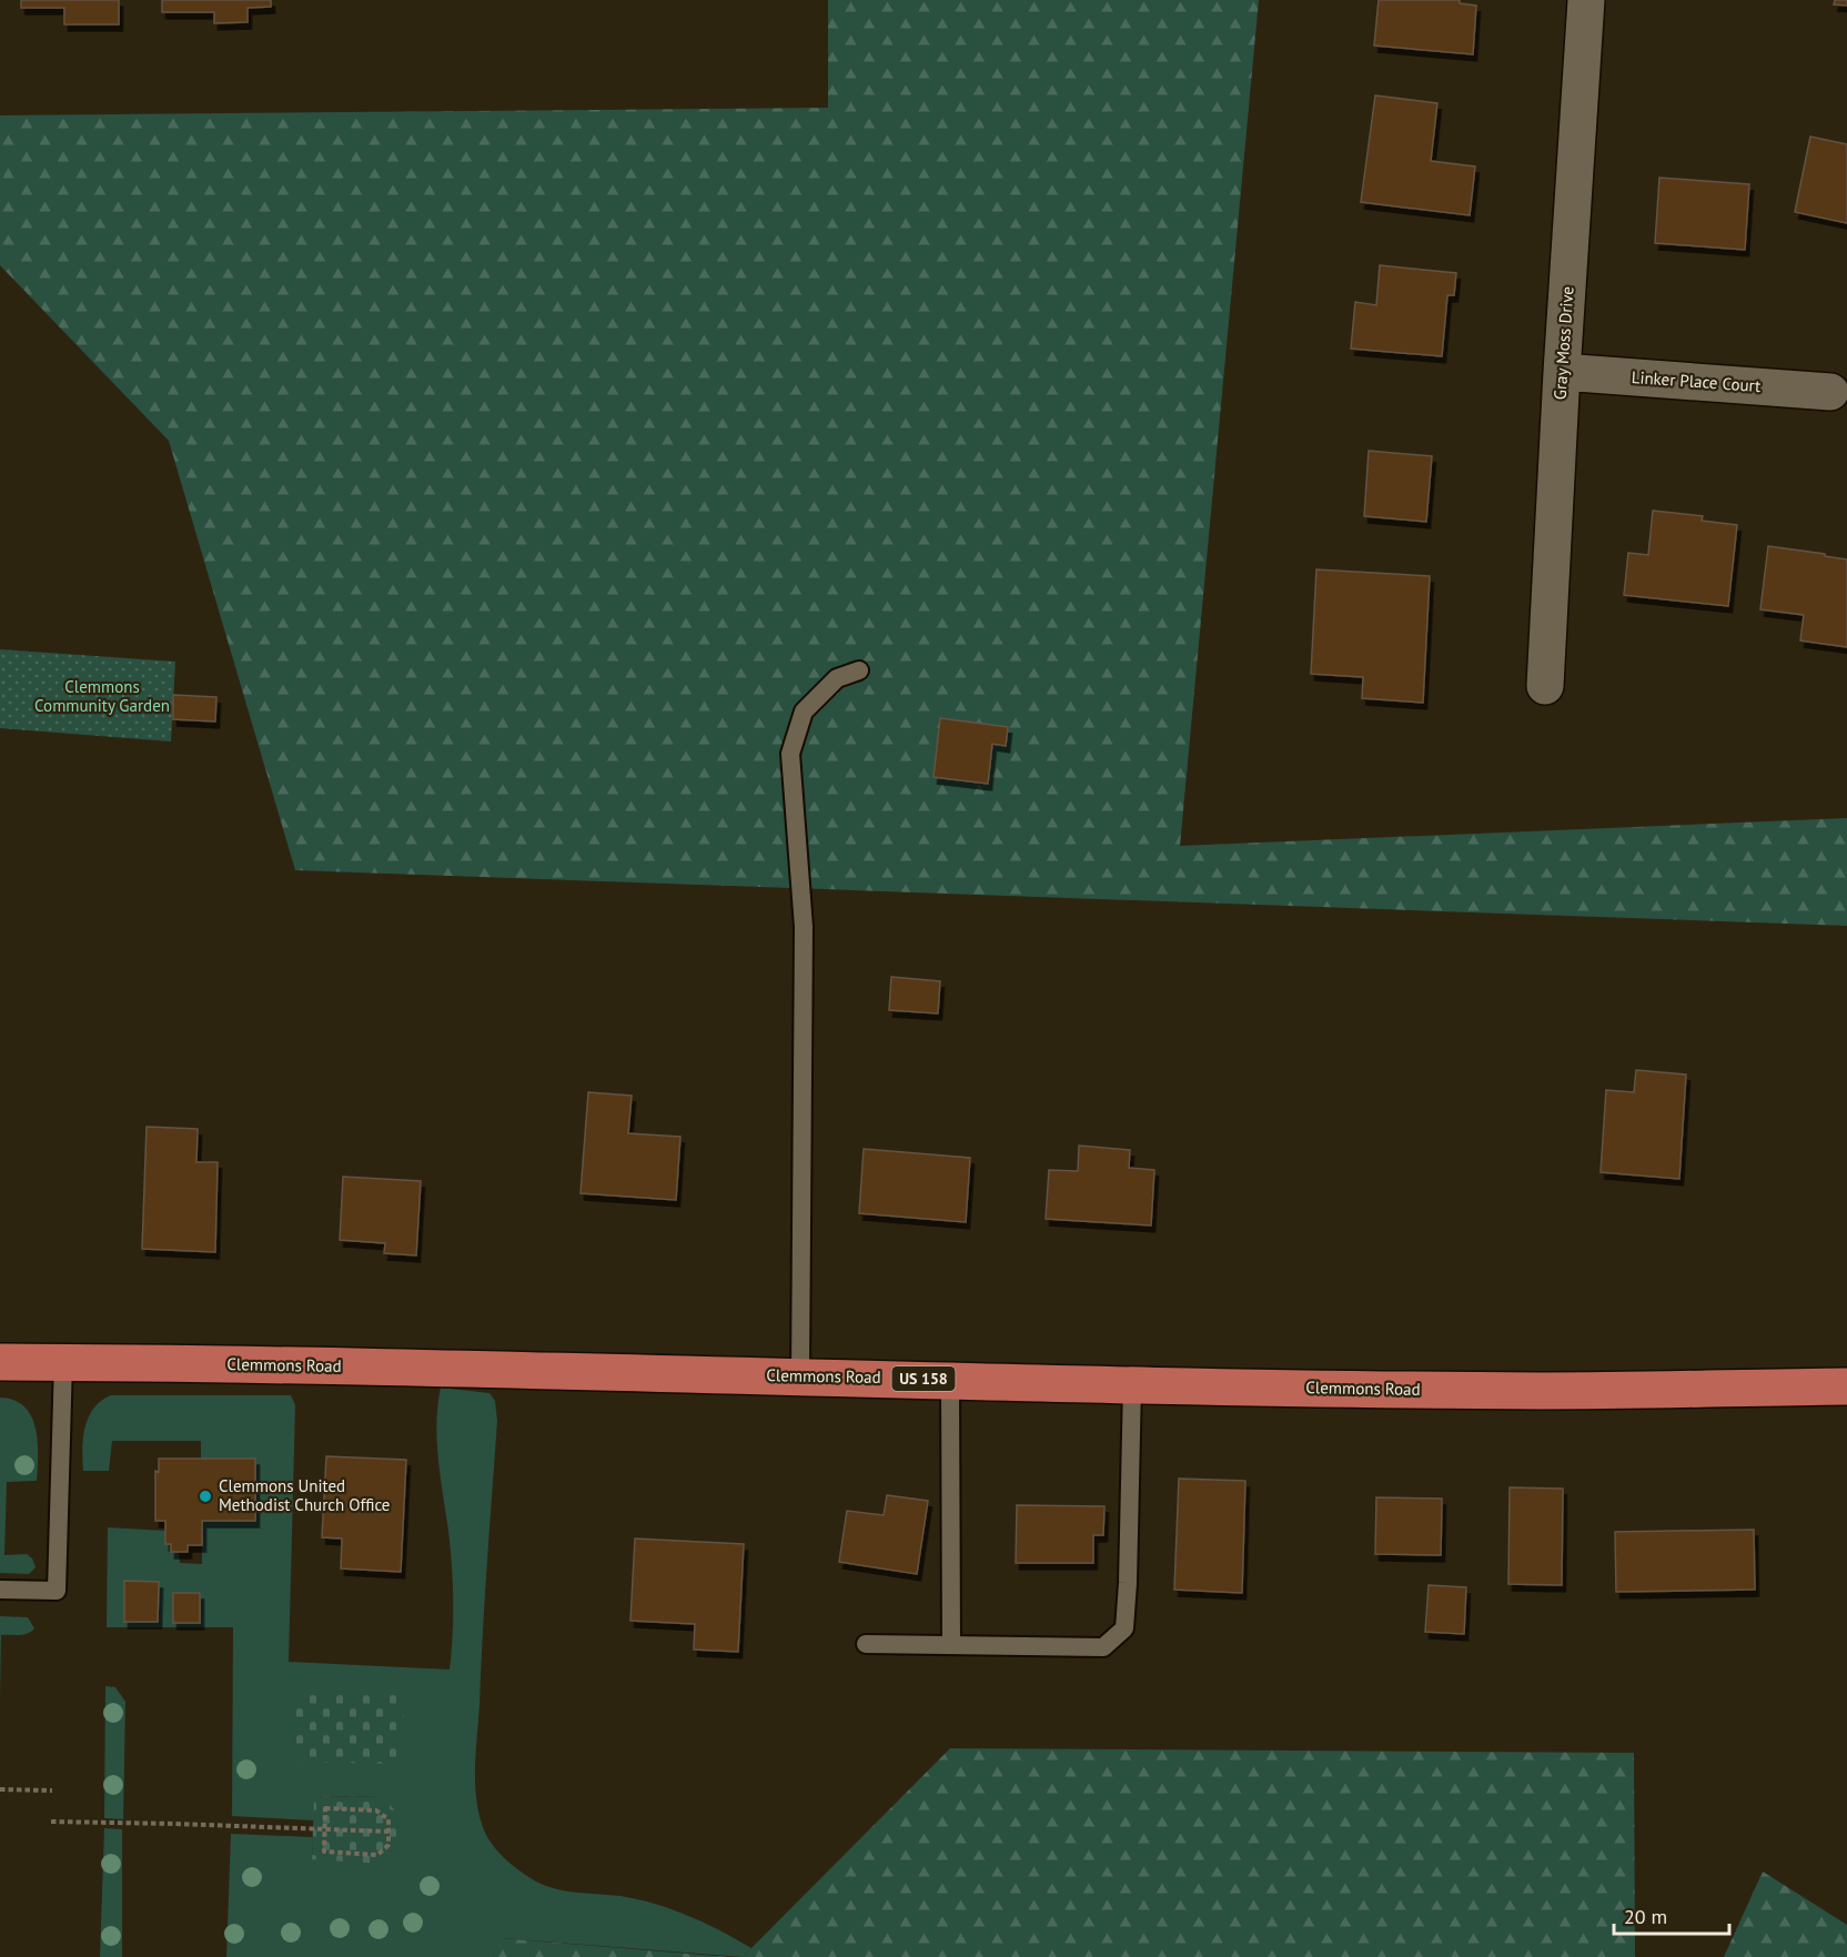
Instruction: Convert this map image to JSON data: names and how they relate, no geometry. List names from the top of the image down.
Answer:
{
  "streets": {
    "main road": ["Clemmons Road", "US 158"],
    "street": ["Gray Moss Drive", "Linker Place Court"]
  },
  "crossings": [
    ["Gray Moss Drive", "Linker Place Court"]
  ],
  "parks": ["Clemmons Community Garden"],
  "places": ["Clemmons United Methodist Church Office"],
  "scale_bar": "20 m"
}
